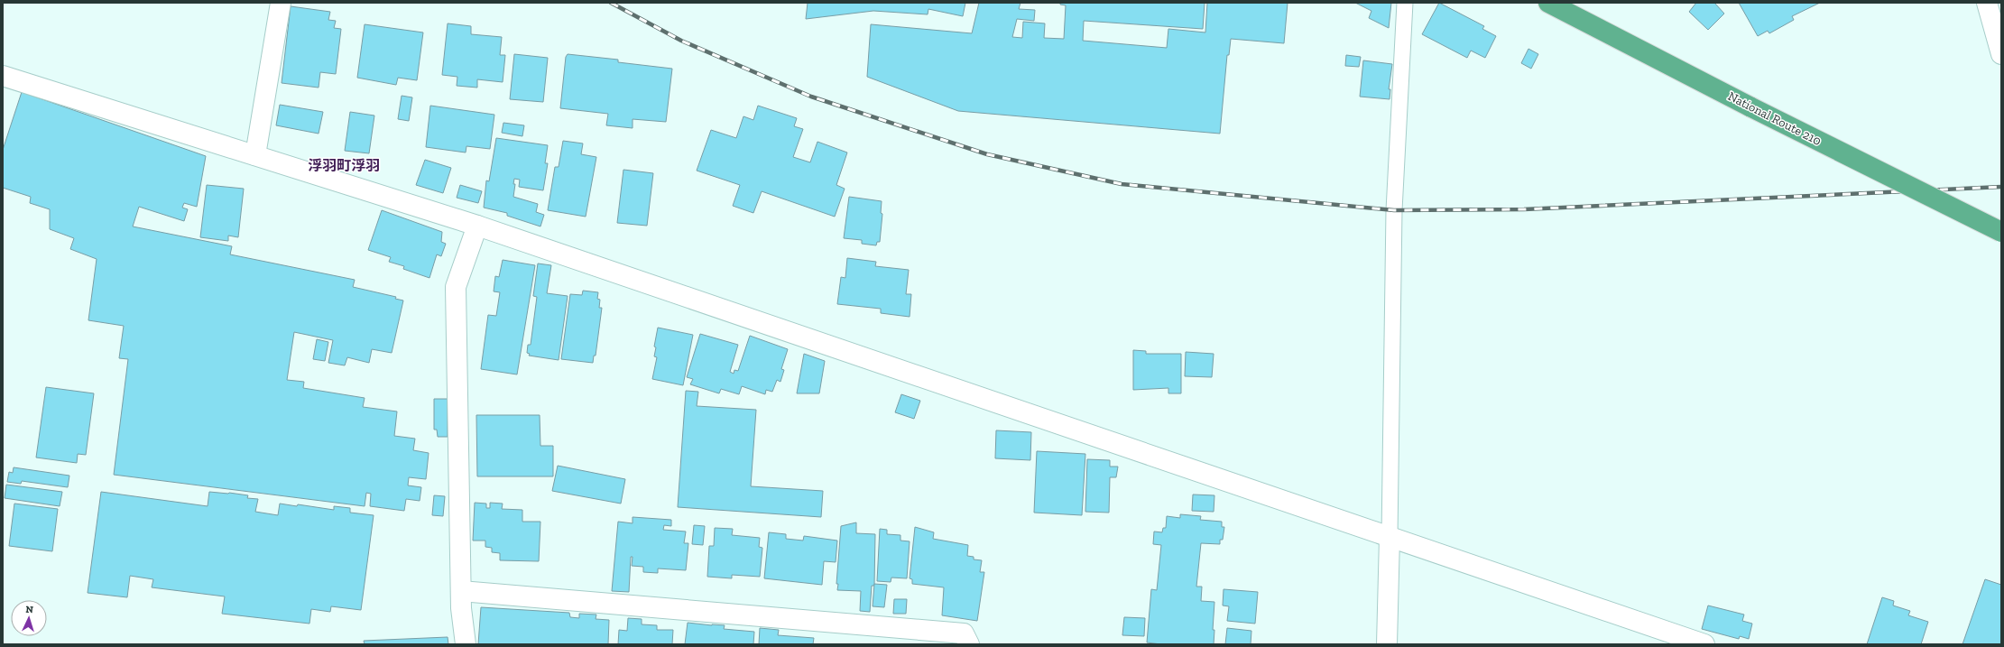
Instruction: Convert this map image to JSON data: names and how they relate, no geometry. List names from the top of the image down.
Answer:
{
  "streets": {
    "highway": ["National Route 210"]
  },
  "districts": ["浮羽町浮羽"],
  "north": "top"
}
